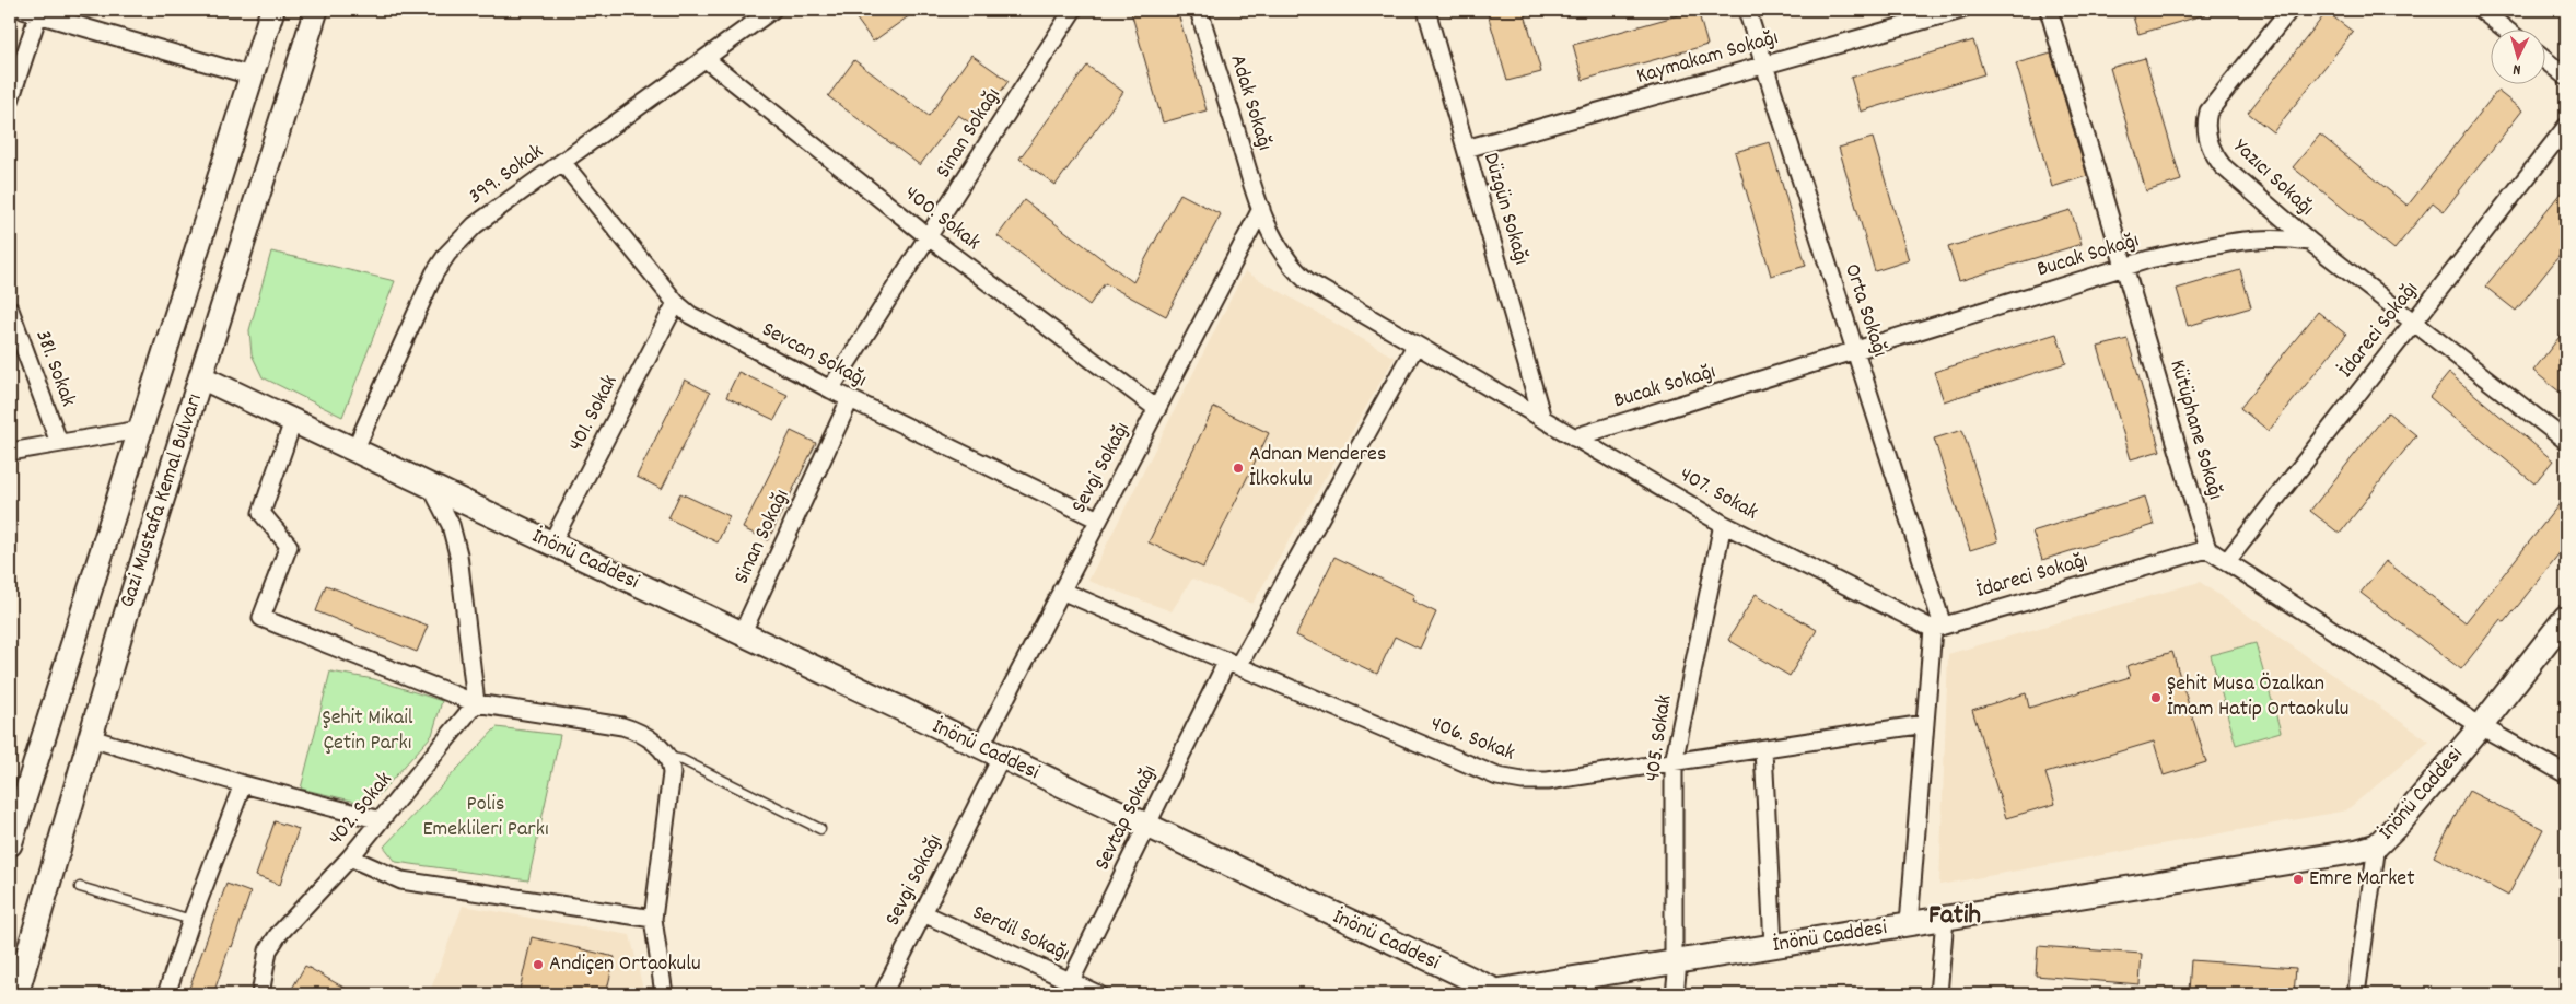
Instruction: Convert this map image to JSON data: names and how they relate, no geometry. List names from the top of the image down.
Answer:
{
  "streets": {
    "street": [
      "Kaymakam Sokağı",
      "Adak Sokağı",
      "Sinan Sokağı",
      "399. Sokak",
      "Yazıcı Sokağı",
      "Düzgün Sokağı",
      "400. Sokak",
      "Bucak Sokağı",
      "Orta Sokağı",
      "İdareci Sokağı",
      "Sevcan Sokağı",
      "381. Sokak",
      "401. Sokak",
      "Kütüphane Sokağı",
      "Sevgi Sokağı",
      "407. Sokak",
      "Gazi Mustafa Kemal Bulvarı",
      "İnönü Caddesi",
      "405. Sokak",
      "406. Sokak",
      "402. Sokak",
      "Sevtap Sokağı",
      "Serdil Sokağı"
    ]
  },
  "crossings": [
    ["Kaymakam Sokağı", "Düzgün Sokağı"],
    ["Kaymakam Sokağı", "Orta Sokağı"],
    ["Adak Sokağı", "Sevgi Sokağı"],
    ["Adak Sokağı", "407. Sokak"],
    ["Sinan Sokağı", "400. Sokak"],
    ["Sinan Sokağı", "Sevcan Sokağı"],
    ["Sinan Sokağı", "İnönü Caddesi"],
    ["399. Sokak", "400. Sokak"],
    ["399. Sokak", "Sevcan Sokağı"],
    ["399. Sokak", "İnönü Caddesi"],
    ["Yazıcı Sokağı", "Bucak Sokağı"],
    ["Düzgün Sokağı", "407. Sokak"],
    ["400. Sokak", "Sevgi Sokağı"],
    ["Bucak Sokağı", "Orta Sokağı"],
    ["Bucak Sokağı", "Kütüphane Sokağı"],
    ["Bucak Sokağı", "407. Sokak"],
    ["Orta Sokağı", "İdareci Sokağı"],
    ["Orta Sokağı", "407. Sokak"],
    ["İdareci Sokağı", "Kütüphane Sokağı"],
    ["İdareci Sokağı", "407. Sokak"],
    ["Sevcan Sokağı", "401. Sokak"],
    ["Sevcan Sokağı", "Sevgi Sokağı"],
    ["401. Sokak", "İnönü Caddesi"],
    ["Sevgi Sokağı", "407. Sokak"],
    ["Sevgi Sokağı", "İnönü Caddesi"],
    ["Sevgi Sokağı", "406. Sokak"],
    ["Sevgi Sokağı", "Serdil Sokağı"],
    ["407. Sokak", "405. Sokak"],
    ["407. Sokak", "Sevtap Sokağı"],
    ["Gazi Mustafa Kemal Bulvarı", "İnönü Caddesi"],
    ["İnönü Caddesi", "405. Sokak"],
    ["İnönü Caddesi", "Sevtap Sokağı"],
    ["405. Sokak", "406. Sokak"],
    ["406. Sokak", "Sevtap Sokağı"],
    ["Sevtap Sokağı", "Serdil Sokağı"]
  ],
  "districts": ["Fatih"],
  "parks": ["Şehit Mikail Çetin Parkı", "Polis Emeklileri Parkı"],
  "places": [
    "Adnan Menderes İlkokulu",
    "Şehit Musa Özalkan İmam Hatip Ortaokulu",
    "Emre Market",
    "Andiçen Ortaokulu"
  ],
  "north": "bottom"
}
